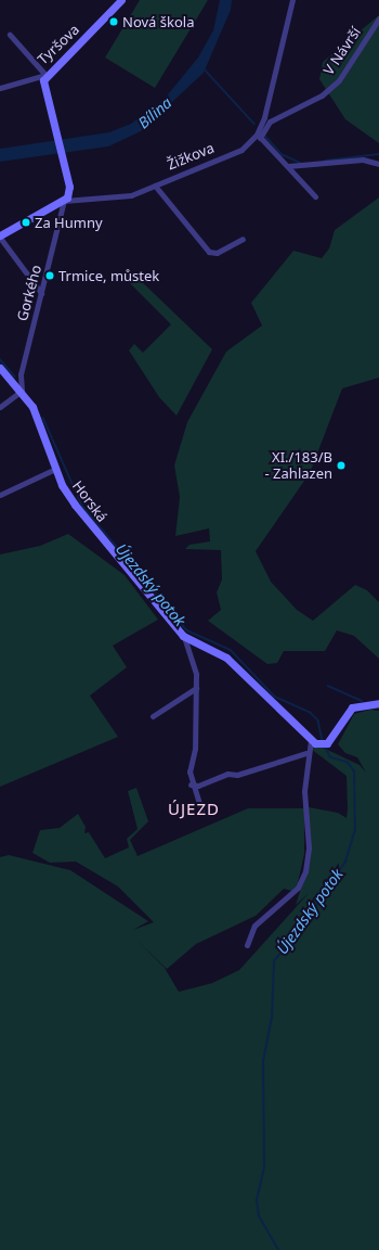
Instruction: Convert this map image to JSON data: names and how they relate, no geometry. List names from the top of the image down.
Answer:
{
  "streets": {
    "street": [
      "Tyršova",
      "V Návrší",
      "Žižkova",
      "Gorkého",
      "Horská"
    ]
  },
  "crossings": [
    ["V Návrší", "Žižkova"],
    ["Žižkova", "Gorkého"],
    ["Gorkého", "Horská"]
  ],
  "districts": ["ÚJEZD"],
  "water": ["Bílina", "Újezdský potok"],
  "places": [
    "Nová škola",
    "Za Humny",
    "Trmice, můstek",
    "XI./183/B - Zahlazen"
  ]
}
